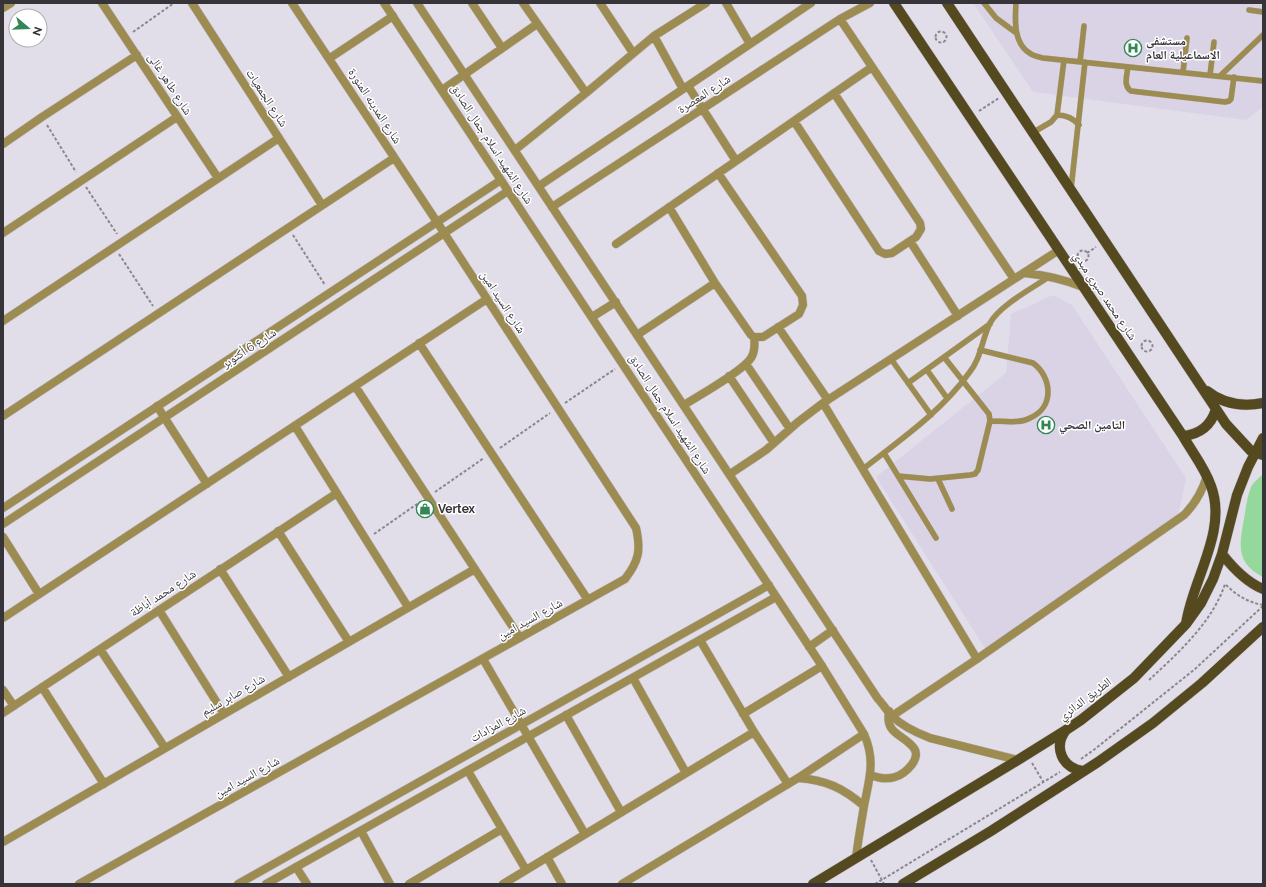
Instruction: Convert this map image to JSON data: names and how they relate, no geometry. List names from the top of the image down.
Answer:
{
  "streets": {
    "main road": ["شارع محمد صبرى مبدي", "الطريق الدائري"],
    "street": [
      "شارع طاهر غالى",
      "شارع المعصرة",
      "شارع الجمعيات",
      "شارع المدينه المنورة",
      "شارع الشهيد اسلام جمال الصادق",
      "شارع السيد امين",
      "شارع 6 أكتوبر",
      "شارع محمد أباظة",
      "شارع صابر سليم",
      "شارع المزادات"
    ]
  },
  "crossings": [
    ["شارع المعصرة", "شارع الشهيد اسلام جمال الصادق"],
    ["شارع المدينه المنورة", "شارع السيد امين"],
    ["شارع المدينه المنورة", "شارع 6 أكتوبر"],
    ["شارع الشهيد اسلام جمال الصادق", "شارع 6 أكتوبر"],
    ["شارع الشهيد اسلام جمال الصادق", "الطريق الدائري"],
    ["شارع الشهيد اسلام جمال الصادق", "شارع المزادات"],
    ["شارع محمد صبرى مبدي", "الطريق الدائري"],
    ["شارع السيد امين", "شارع 6 أكتوبر"]
  ],
  "places": {
    "hospital": ["مستشفى الاسماعيلية العام", "التامين الصحي"],
    "shop": ["Vertex"]
  },
  "north": "right"
}
